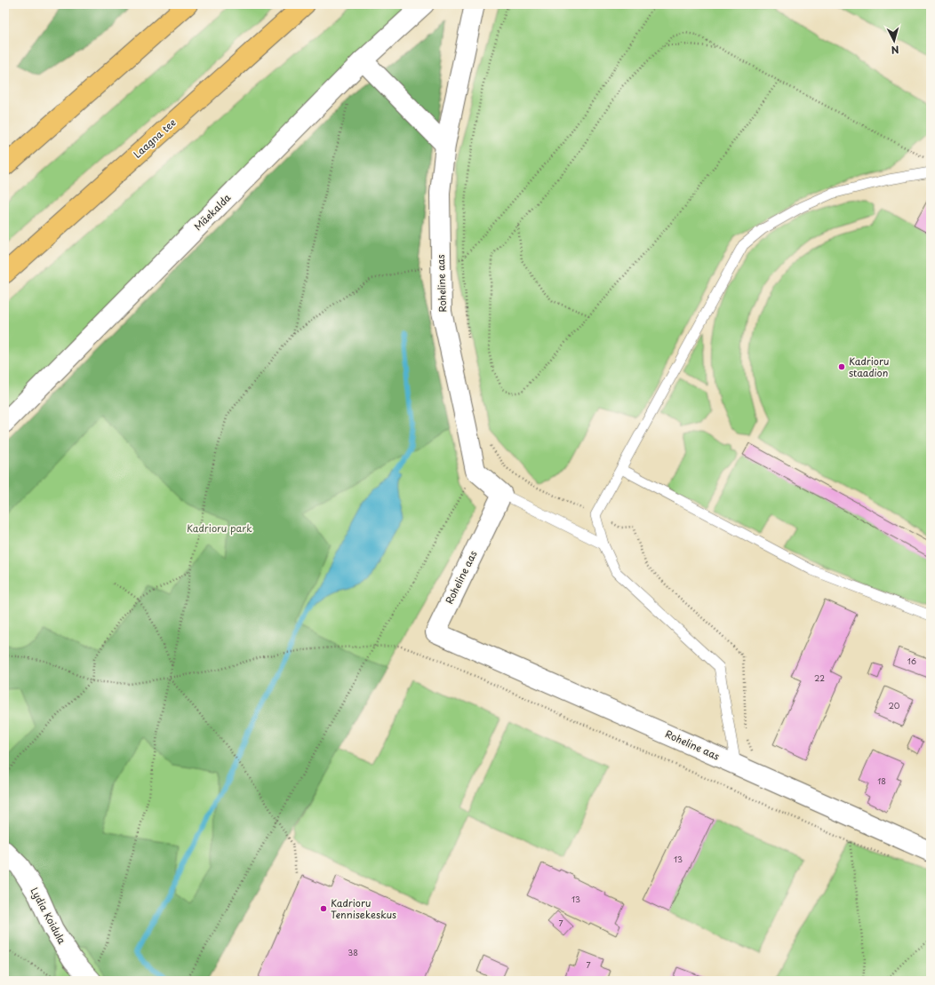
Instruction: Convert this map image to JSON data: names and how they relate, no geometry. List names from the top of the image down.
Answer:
{
  "streets": {
    "main road": ["Laagna tee"],
    "street": ["Mäekalda", "Roheline aas", "Lydia Koidula"]
  },
  "parks": ["Kadrioru park"],
  "places": ["Kadrioru staadion", "Kadrioru Tennisekeskus"],
  "house_numbers": [
    "16",
    "22",
    "20",
    "18",
    "13",
    "13",
    "7",
    "38",
    "7"
  ],
  "north": "bottom"
}
